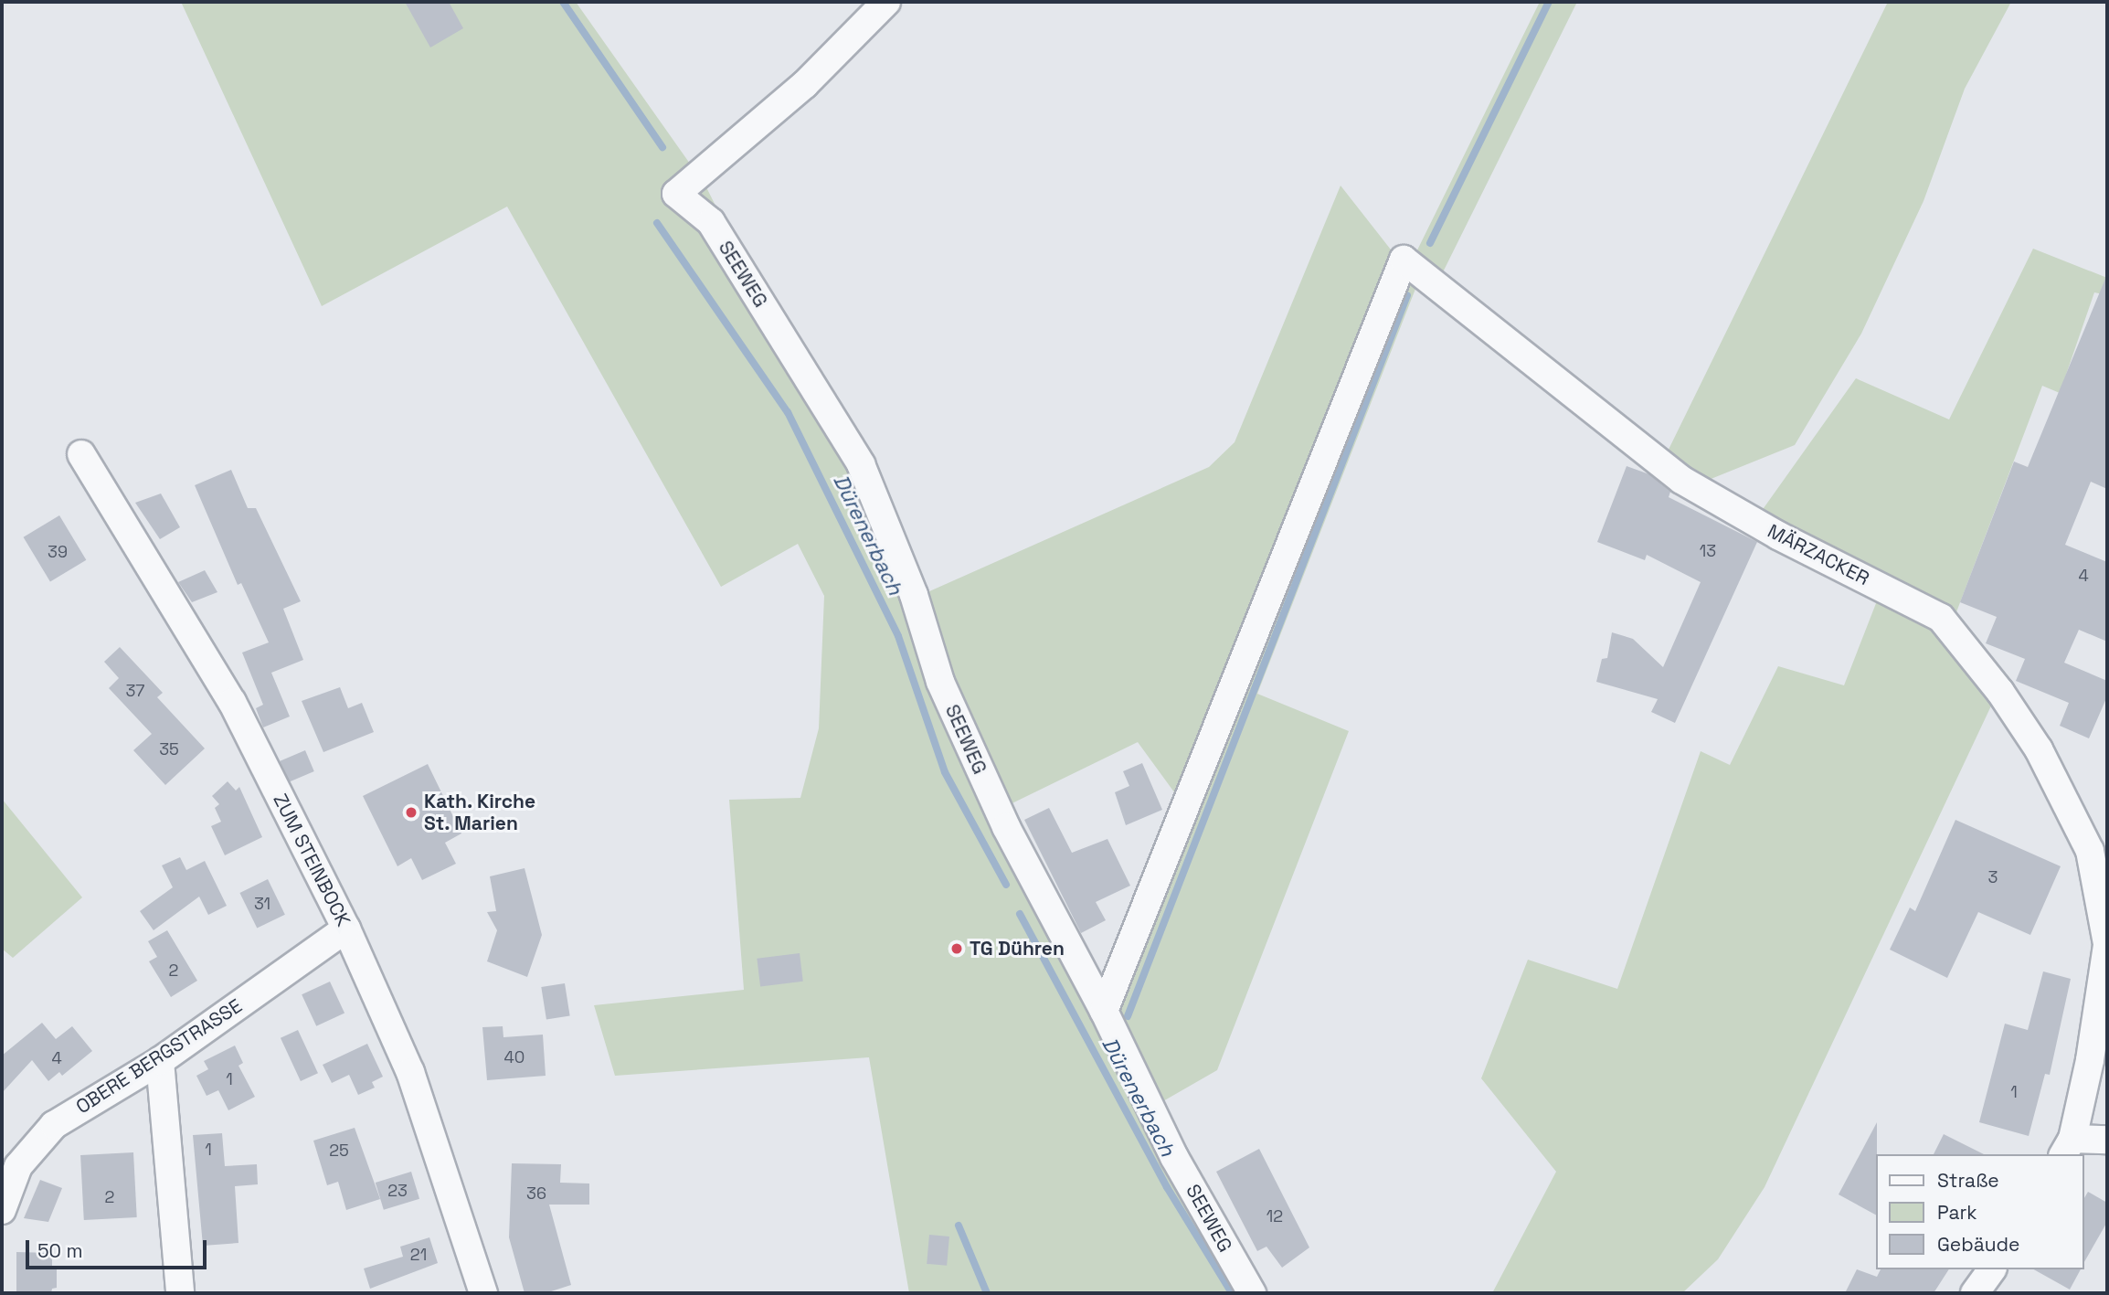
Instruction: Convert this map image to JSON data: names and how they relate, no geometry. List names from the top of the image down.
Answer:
{
  "streets": {
    "street": [
      "SEEWEG",
      "MÄRZACKER",
      "ZUM STEINBOCK",
      "OBERE BERGSTRASSE"
    ]
  },
  "crossings": [
    ["SEEWEG", "MÄRZACKER"],
    ["ZUM STEINBOCK", "OBERE BERGSTRASSE"]
  ],
  "water": ["Dürenerbach"],
  "places": ["Kath. Kirche St. Marien", "TG Dühren"],
  "house_numbers": [
    "13",
    "39",
    "4",
    "37",
    "35",
    "3",
    "31",
    "2",
    "40",
    "4",
    "1",
    "1",
    "1",
    "25",
    "23",
    "36",
    "2",
    "12",
    "21"
  ],
  "legend": ["Straße", "Park", "Gebäude"],
  "scale_bar": "50 m"
}
